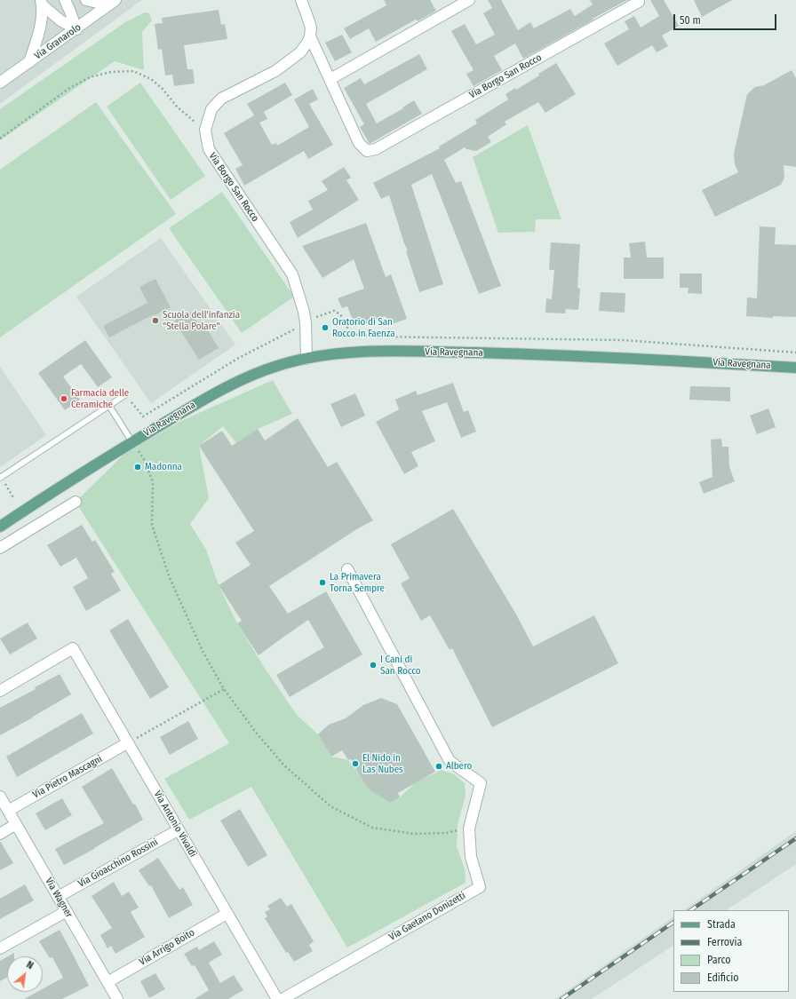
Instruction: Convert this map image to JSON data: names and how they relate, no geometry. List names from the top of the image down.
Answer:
{
  "streets": {
    "main road": ["Via Ravegnana"],
    "street": [
      "Via Granarolo",
      "Via Borgo San Rocco",
      "Via Pietro Mascagni",
      "Via Antonio Vivaldi",
      "Via Gioacchino Rossini",
      "Via Wagner",
      "Via Gaetano Donizetti",
      "Via Arrigo Boito"
    ]
  },
  "crossings": [
    ["Via Borgo San Rocco", "Via Ravegnana"],
    ["Via Pietro Mascagni", "Via Antonio Vivaldi"],
    ["Via Pietro Mascagni", "Via Wagner"],
    ["Via Antonio Vivaldi", "Via Gioacchino Rossini"],
    ["Via Antonio Vivaldi", "Via Arrigo Boito"],
    ["Via Gioacchino Rossini", "Via Wagner"],
    ["Via Wagner", "Via Arrigo Boito"]
  ],
  "places": [
    "Scuola dell'infanzia \"Stella Polare\"",
    "Oratorio di San Rocco in Faenza",
    "Farmacia delle Ceramiche",
    "Madonna",
    "La Primavera Torna Sempre",
    "I Cani di San Rocco",
    "El Nido in Las Nubes",
    "Albero"
  ],
  "legend": [
    "Strada",
    "Ferrovia",
    "Parco",
    "Edificio"
  ],
  "scale_bar": "50 m",
  "north": "top right"
}
